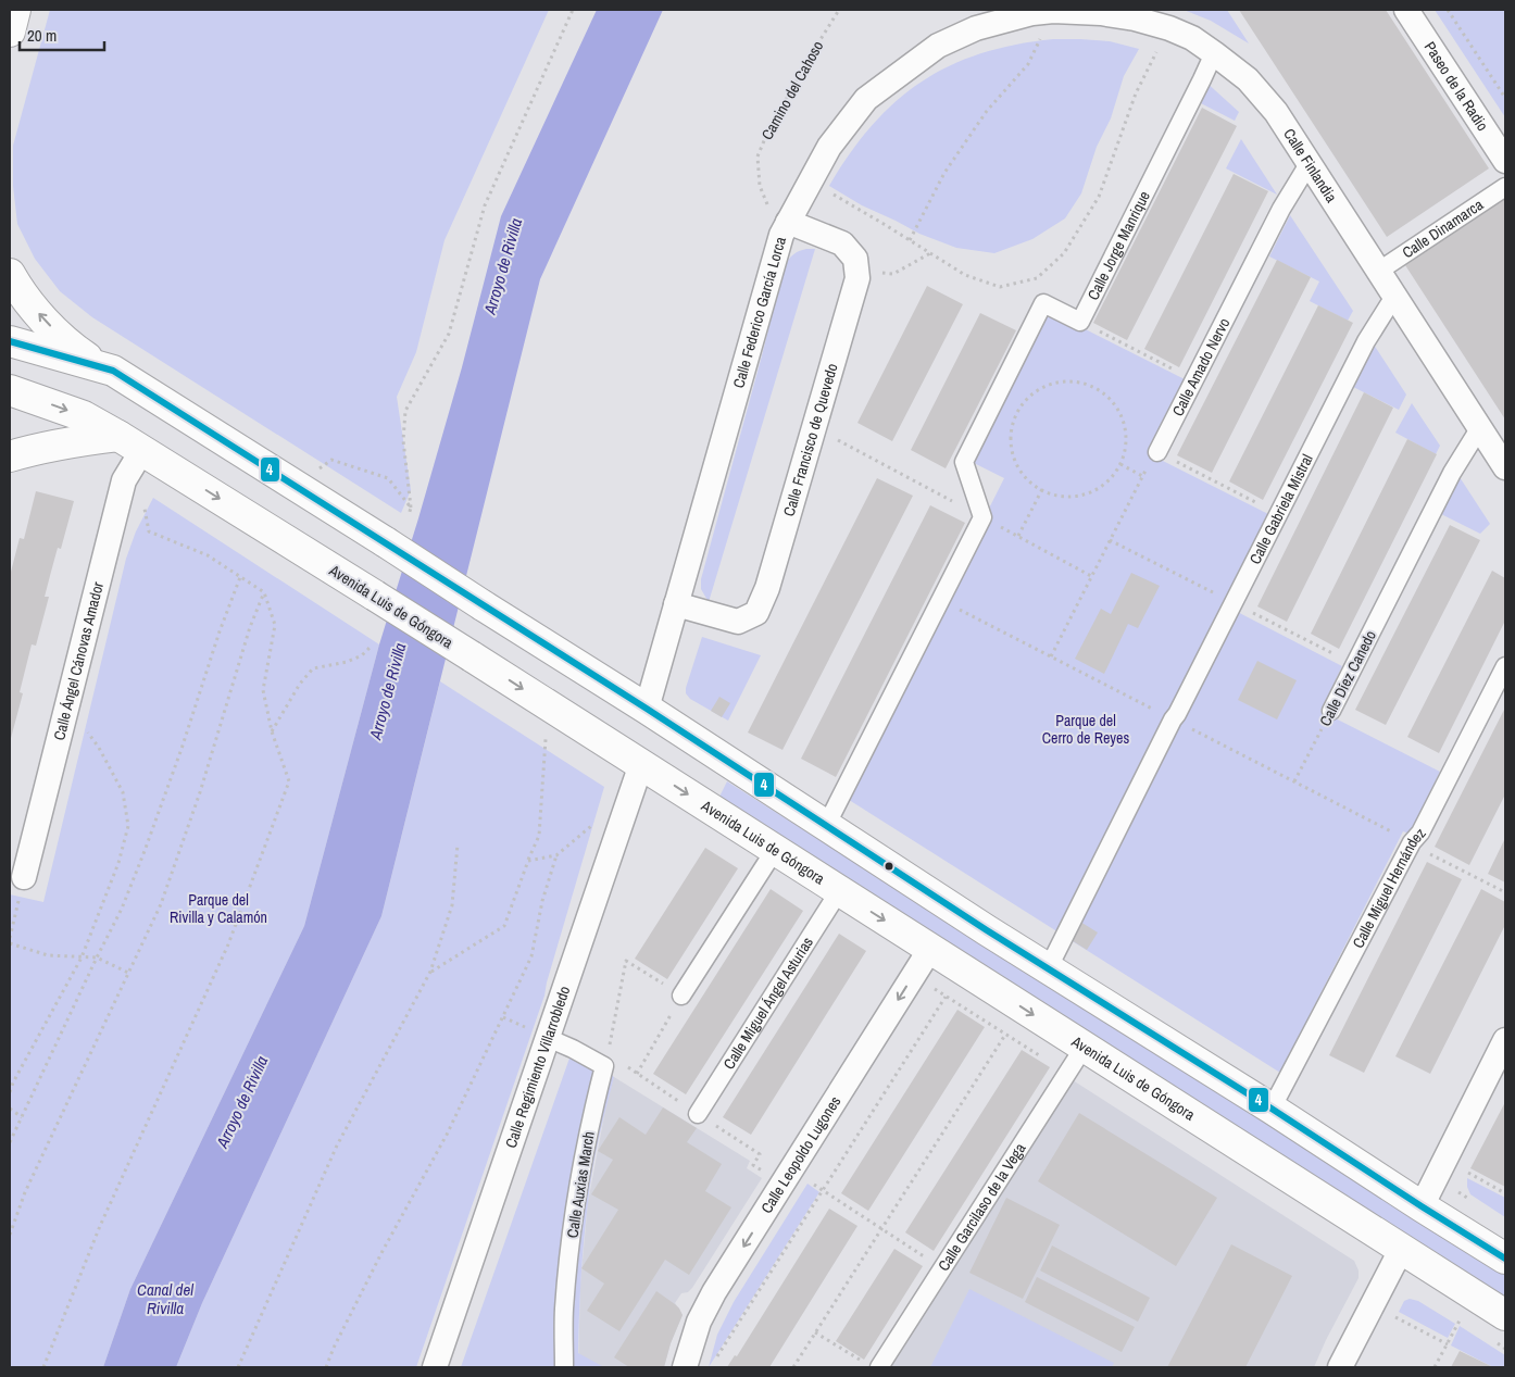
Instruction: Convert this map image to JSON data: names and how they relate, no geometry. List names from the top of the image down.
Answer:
{
  "streets": {
    "main road": ["Avenida Luis de Góngora"],
    "street": [
      "Paseo de la Radio",
      "Calle Finlandia",
      "Calle Dinamarca",
      "Calle Jorge Manrique",
      "Calle Federico García Lorca",
      "Calle Amado Nervo",
      "Calle Francisco de Quevedo",
      "Calle Gabriela Mistral",
      "Calle Ángel Cánovas Amador",
      "Calle Díez Canedo",
      "Calle Miguel Hernández",
      "Calle Miguel Ángel Asturias",
      "Calle Regimiento Villarrobledo",
      "Calle Leopoldo Lugones",
      "Calle Auxias March",
      "Calle Garcilaso de la Vega"
    ],
    "path": ["Camino del Cahoso"]
  },
  "crossings": [
    ["Camino del Cahoso", "Calle Federico García Lorca"],
    ["Calle Finlandia", "Calle Dinamarca"],
    ["Calle Finlandia", "Calle Jorge Manrique"],
    ["Calle Finlandia", "Calle Federico García Lorca"],
    ["Calle Finlandia", "Calle Amado Nervo"],
    ["Calle Finlandia", "Calle Gabriela Mistral"],
    ["Calle Finlandia", "Calle Díez Canedo"],
    ["Calle Federico García Lorca", "Calle Francisco de Quevedo"],
    ["Avenida Luis de Góngora", "Calle Ángel Cánovas Amador"],
    ["Avenida Luis de Góngora", "Calle Miguel Ángel Asturias"],
    ["Avenida Luis de Góngora", "Calle Regimiento Villarrobledo"],
    ["Avenida Luis de Góngora", "Calle Leopoldo Lugones"],
    ["Avenida Luis de Góngora", "Calle Garcilaso de la Vega"]
  ],
  "water": ["Arroyo de Rivilla", "Canal del Rivilla"],
  "parks": ["Parque del Cerro de Reyes", "Parque del Rivilla y Calamón"],
  "lines": ["transit line 4"],
  "scale_bar": "20 m"
}
